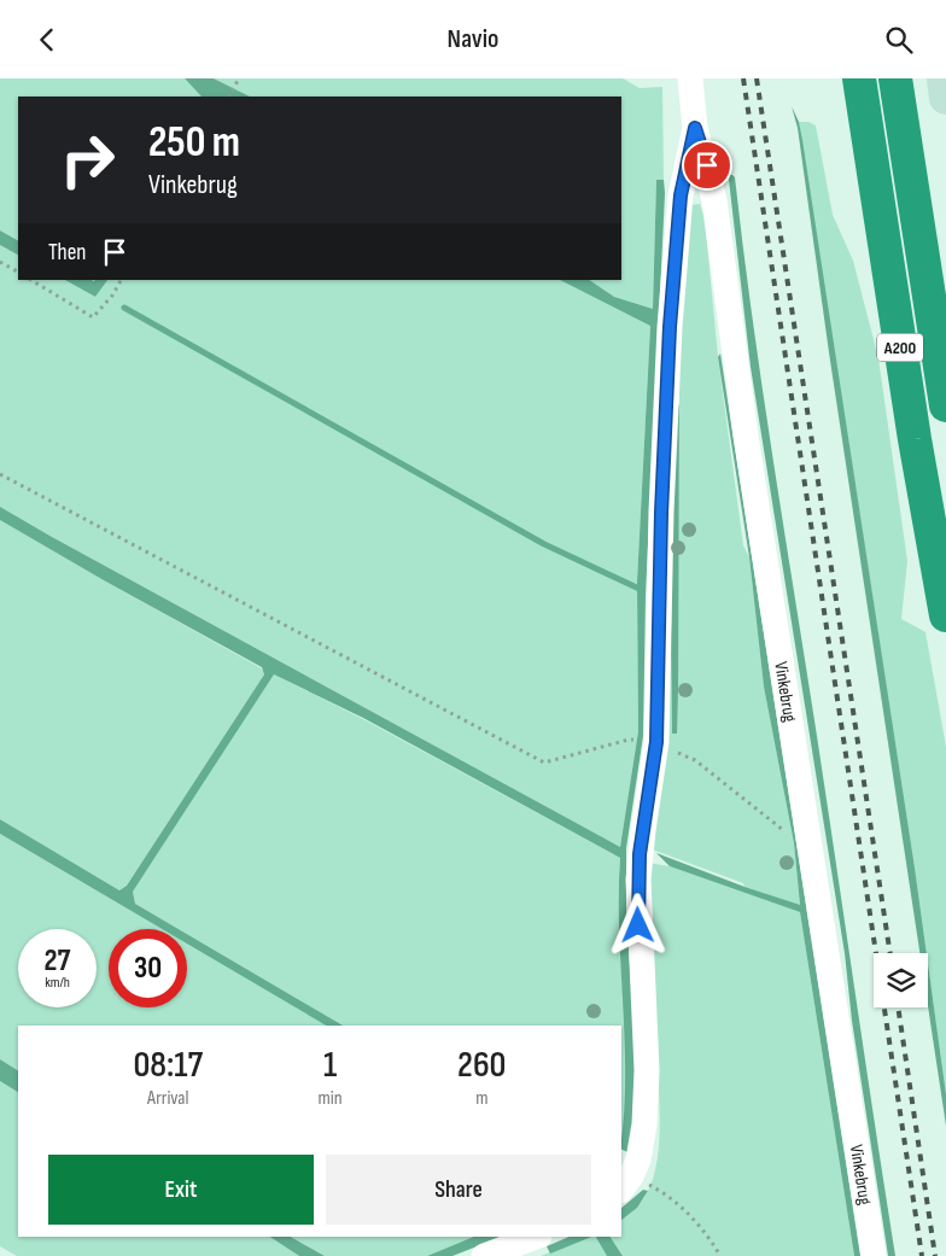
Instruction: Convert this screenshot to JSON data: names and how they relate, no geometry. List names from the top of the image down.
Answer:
{
  "streets": {
    "highway": ["A200"],
    "street": ["Vinkebrug"]
  },
  "page": {
    "header": "Navio",
    "turn": ["250 m", "Vinkebrug"],
    "then": "Then",
    "speed": "27 km/h",
    "limit": "30",
    "eta": [
      "08:17",
      "Arrival",
      "1",
      "min",
      "260",
      "m"
    ],
    "buttons": ["Exit", "Share"]
  }
}
